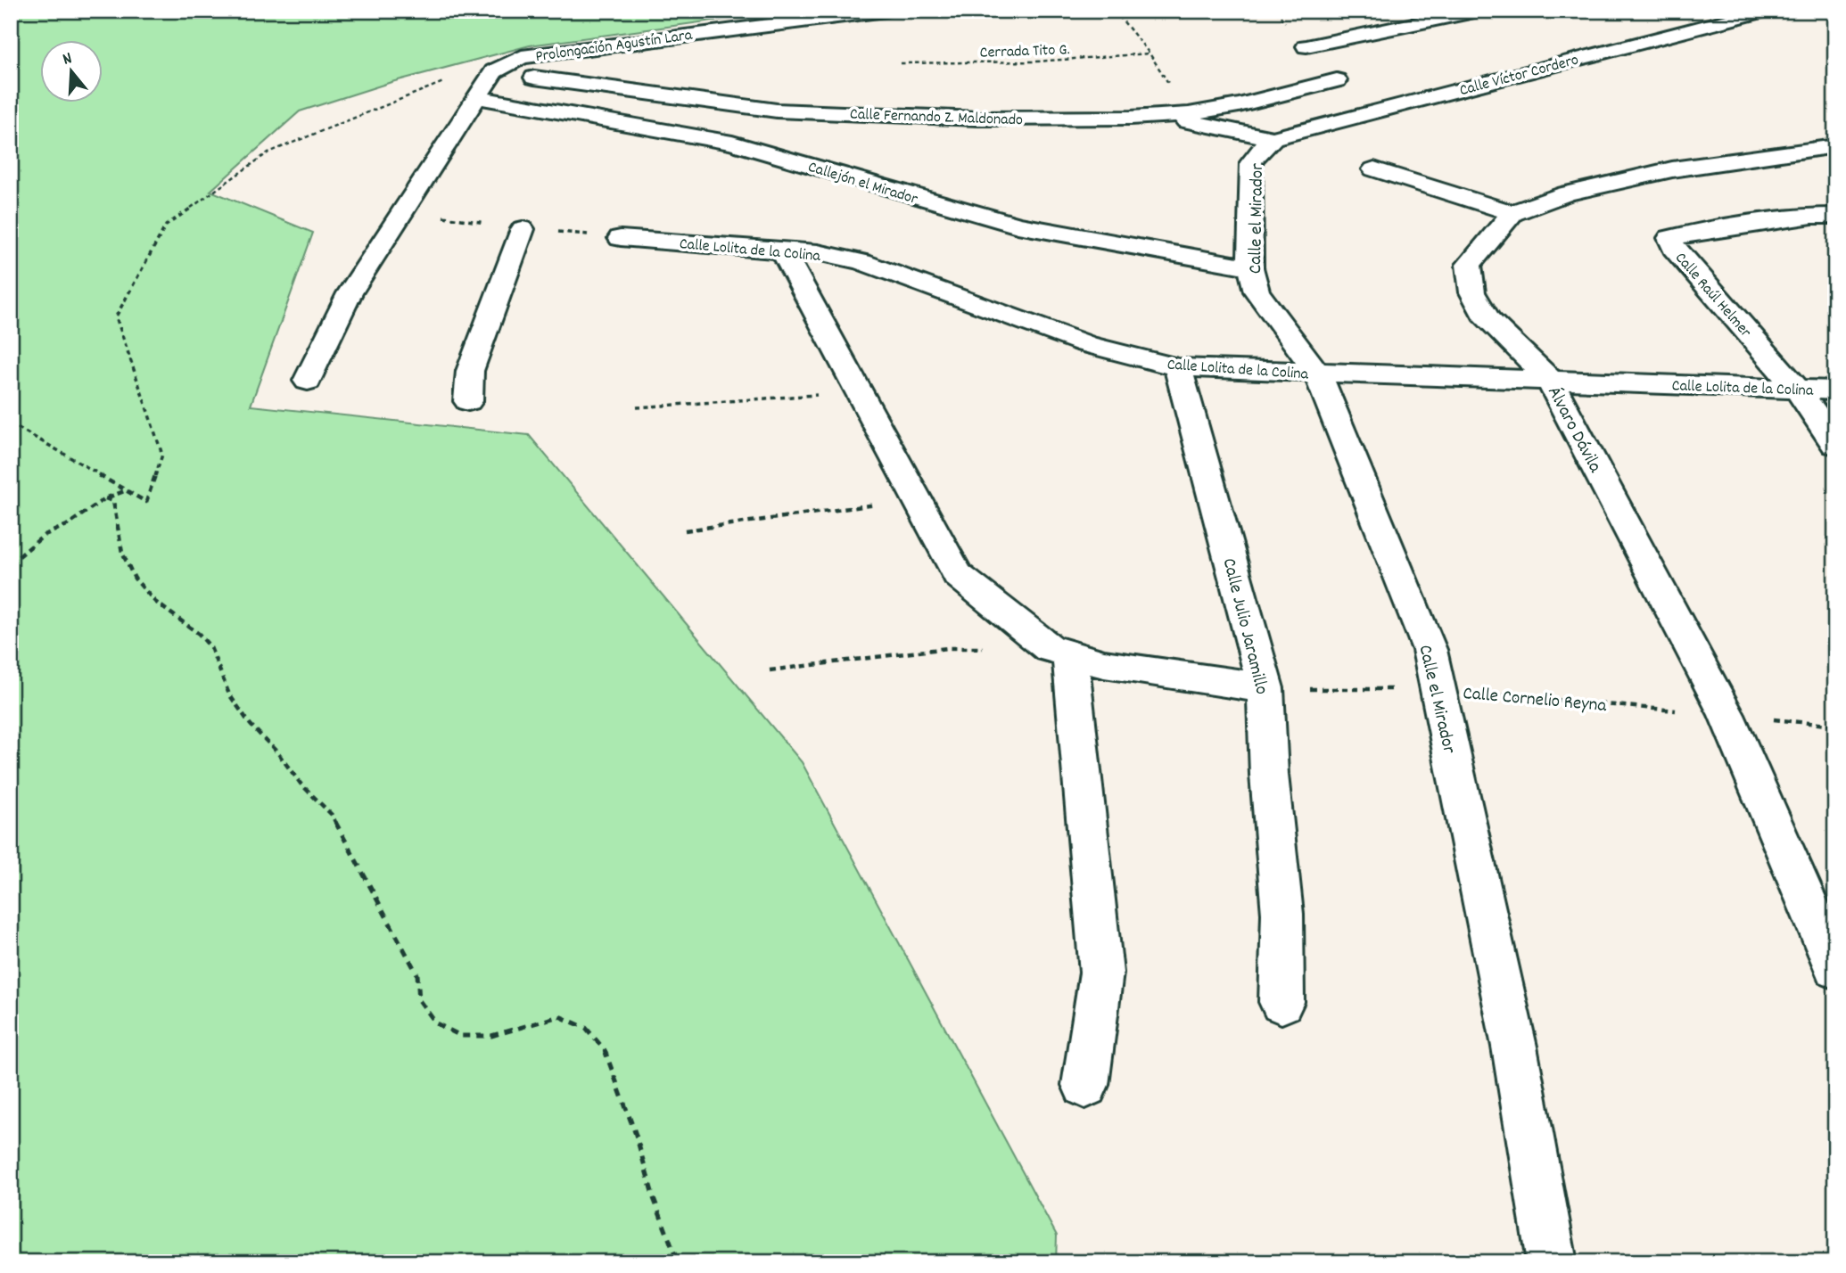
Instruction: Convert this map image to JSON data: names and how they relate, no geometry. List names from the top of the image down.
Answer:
{
  "streets": {
    "street": [
      "Prolongación Agustín Lara",
      "Calle Víctor Cordero",
      "Calle Fernando Z. Maldonado",
      "Callejón el Mirador",
      "Calle el Mirador",
      "Calle Lolita de la Colina",
      "Calle Raúl Helmer",
      "Álvaro Dávila",
      "Calle Julio Jaramillo"
    ],
    "path": ["Cerrada Tito G.", "Calle Cornelio Reyna"]
  },
  "crossings": [
    ["Calle Víctor Cordero", "Calle el Mirador"],
    ["Callejón el Mirador", "Calle el Mirador"],
    ["Calle el Mirador", "Calle Lolita de la Colina"],
    ["Calle el Mirador", "Calle Cornelio Reyna"],
    ["Calle Lolita de la Colina", "Calle Raúl Helmer"],
    ["Calle Lolita de la Colina", "Álvaro Dávila"],
    ["Calle Lolita de la Colina", "Calle Julio Jaramillo"],
    ["Álvaro Dávila", "Calle Cornelio Reyna"],
    ["Calle Julio Jaramillo", "Calle Cornelio Reyna"]
  ],
  "north": "top"
}
